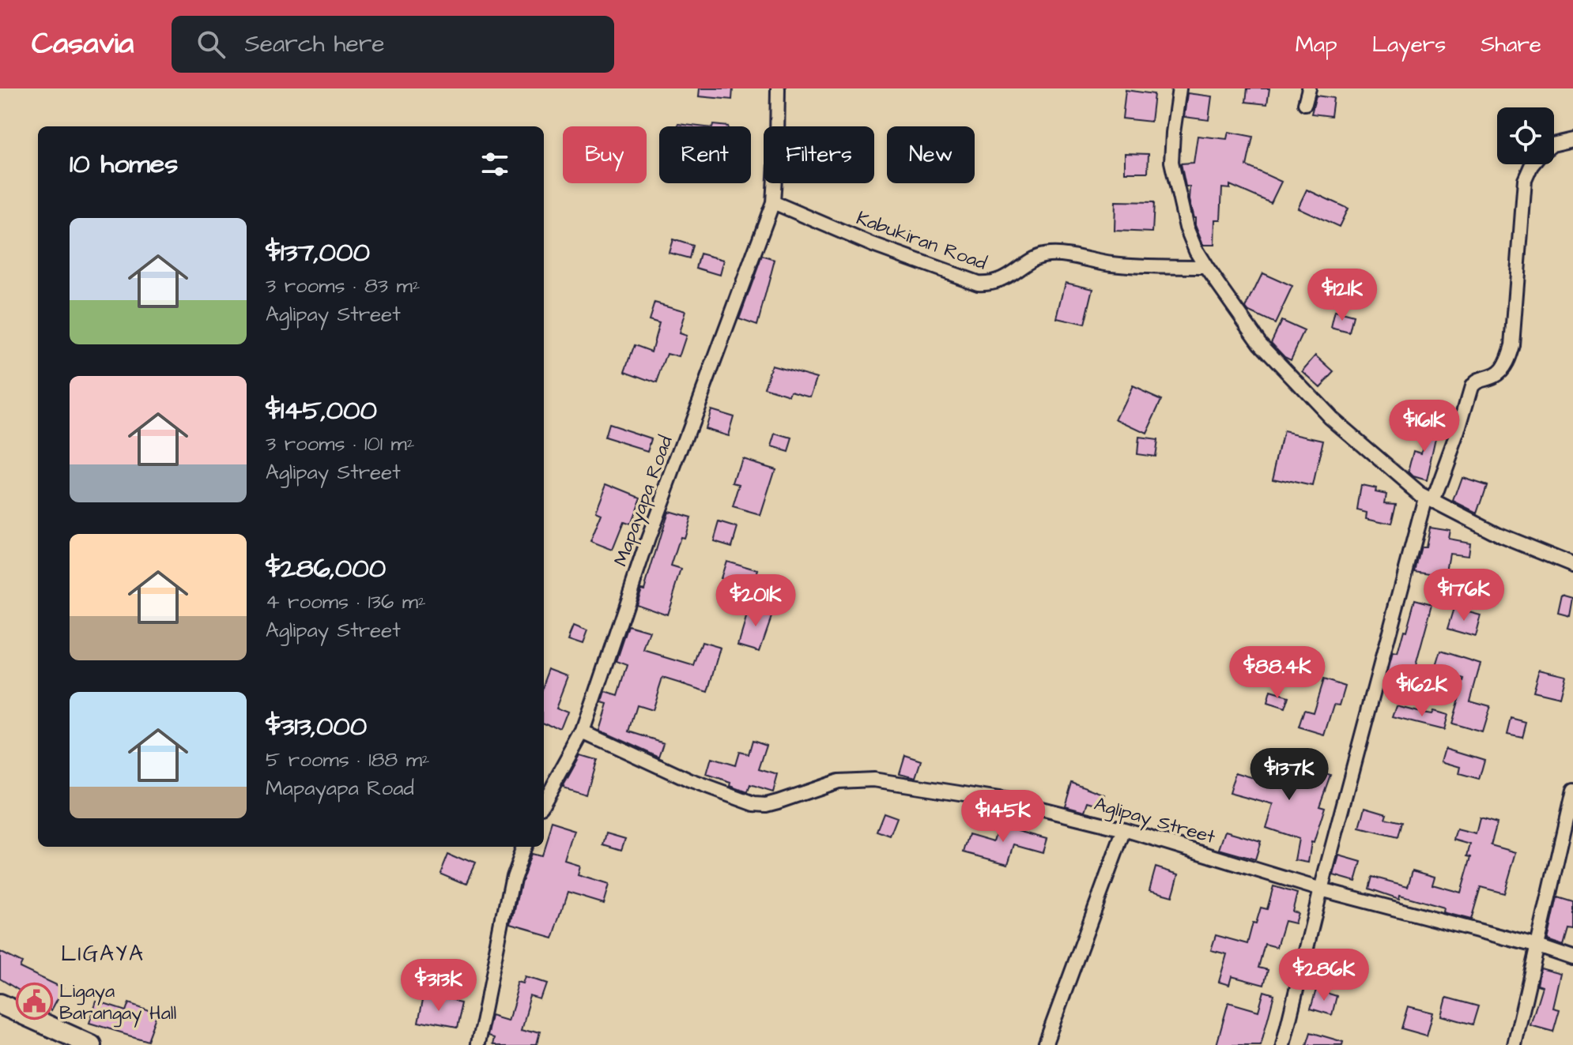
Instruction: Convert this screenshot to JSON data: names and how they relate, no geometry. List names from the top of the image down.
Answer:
{
  "streets": {
    "street": ["Kabukiran Road", "Mapayapa Road", "Aglipay Street"]
  },
  "crossings": [
    ["Kabukiran Road", "Mapayapa Road"],
    ["Mapayapa Road", "Aglipay Street"]
  ],
  "districts": ["LIGAYA"],
  "places": {
    "public building": ["Ligaya Barangay Hall"]
  },
  "page": {
    "header": "Casavia",
    "search": "Search here",
    "nav": ["Map", "Layers", "Share"],
    "chip": [
      "Buy",
      "Rent",
      "Filters",
      "New"
    ],
    "heading": "10 homes",
    "list": [
      {
        "name": "$137,000",
        "note": "3 rooms · 83 m² · Aglipay Street"
      },
      {
        "name": "$145,000",
        "note": "3 rooms · 101 m² · Aglipay Street"
      },
      {
        "name": "$286,000",
        "note": "4 rooms · 136 m² · Aglipay Street"
      },
      {
        "name": "$313,000",
        "note": "5 rooms · 188 m² · Mapayapa Road"
      }
    ],
    "price": [
      "$121K",
      "$161K",
      "$176K",
      "$201K",
      "$88.4K",
      "$162K",
      "$137K",
      "$145K",
      "$286K",
      "$313K"
    ]
  }
}
